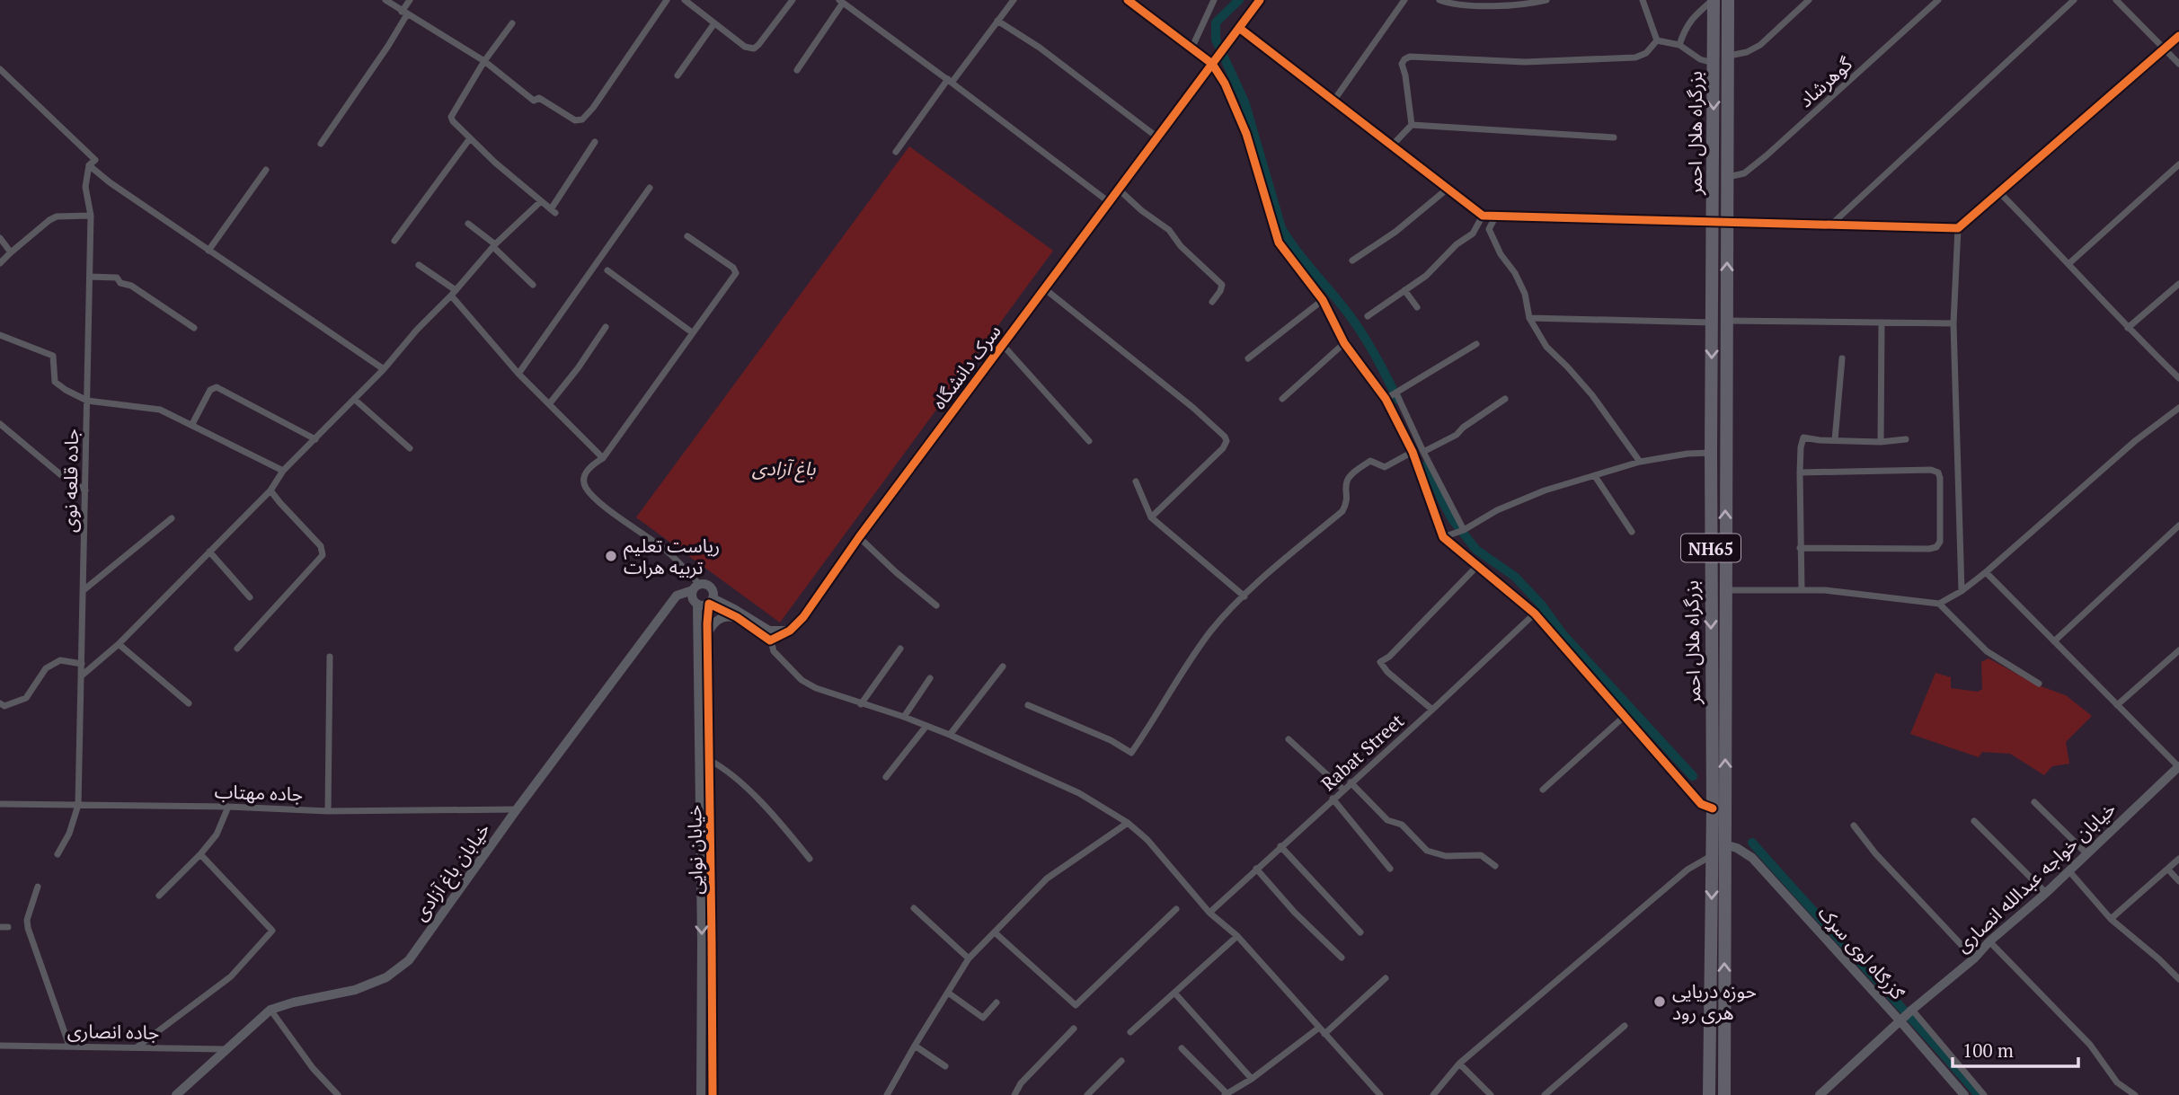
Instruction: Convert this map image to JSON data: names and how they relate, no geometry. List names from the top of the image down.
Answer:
{
  "streets": {
    "highway": ["بزرگراه هلال احمر", "NH65"],
    "street": [
      "گوهرشاد",
      "سرک دانشگاه",
      "جاده قلعه نوی",
      "Rabat Street",
      "جاده مهتاب",
      "خیابان نوایی",
      "خیابان باغ آزادی",
      "خیابان خواجه عبدالله انصاری",
      "ګزرګاه لوی سړک",
      "جاده انصاری"
    ]
  },
  "crossings": [
    ["گوهرشاد", "بزرگراه هلال احمر"],
    ["بزرگراه هلال احمر", "ګزرګاه لوی سړک"],
    ["جاده قلعه نوی", "جاده مهتاب"],
    ["جاده مهتاب", "خیابان باغ آزادی"],
    ["خیابان نوایی", "خیابان باغ آزادی"],
    ["خیابان باغ آزادی", "جاده انصاری"],
    ["خیابان خواجه عبدالله انصاری", "ګزرګاه لوی سړک"]
  ],
  "parks": ["باغ آزادی"],
  "places": ["ریاست تعلیم تربیه هرات", "حوزه دریایی هری رود"],
  "scale_bar": "100 m"
}
